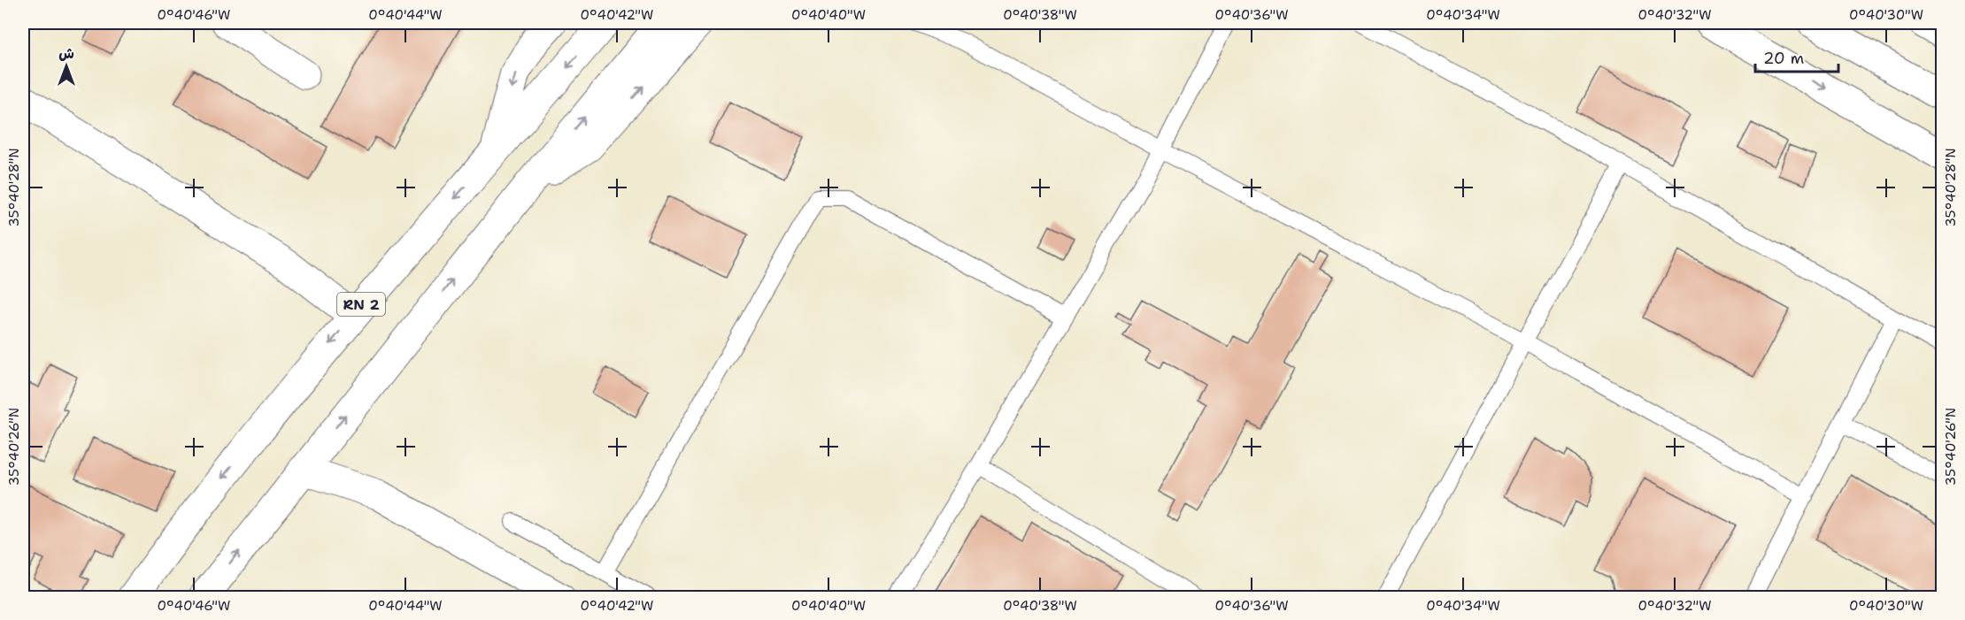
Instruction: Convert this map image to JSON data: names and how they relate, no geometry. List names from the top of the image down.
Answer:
{
  "streets": {
    "main road": ["RN 2"]
  },
  "scale_bar": "20 m",
  "north": "top",
  "coordinates": [
    "0°40'46\"W",
    "0°40'44\"W",
    "0°40'42\"W",
    "0°40'40\"W",
    "0°40'38\"W",
    "0°40'36\"W",
    "0°40'34\"W",
    "0°40'32\"W",
    "0°40'30\"W",
    "35°40'28\"N",
    "35°40'26\"N"
  ]
}
